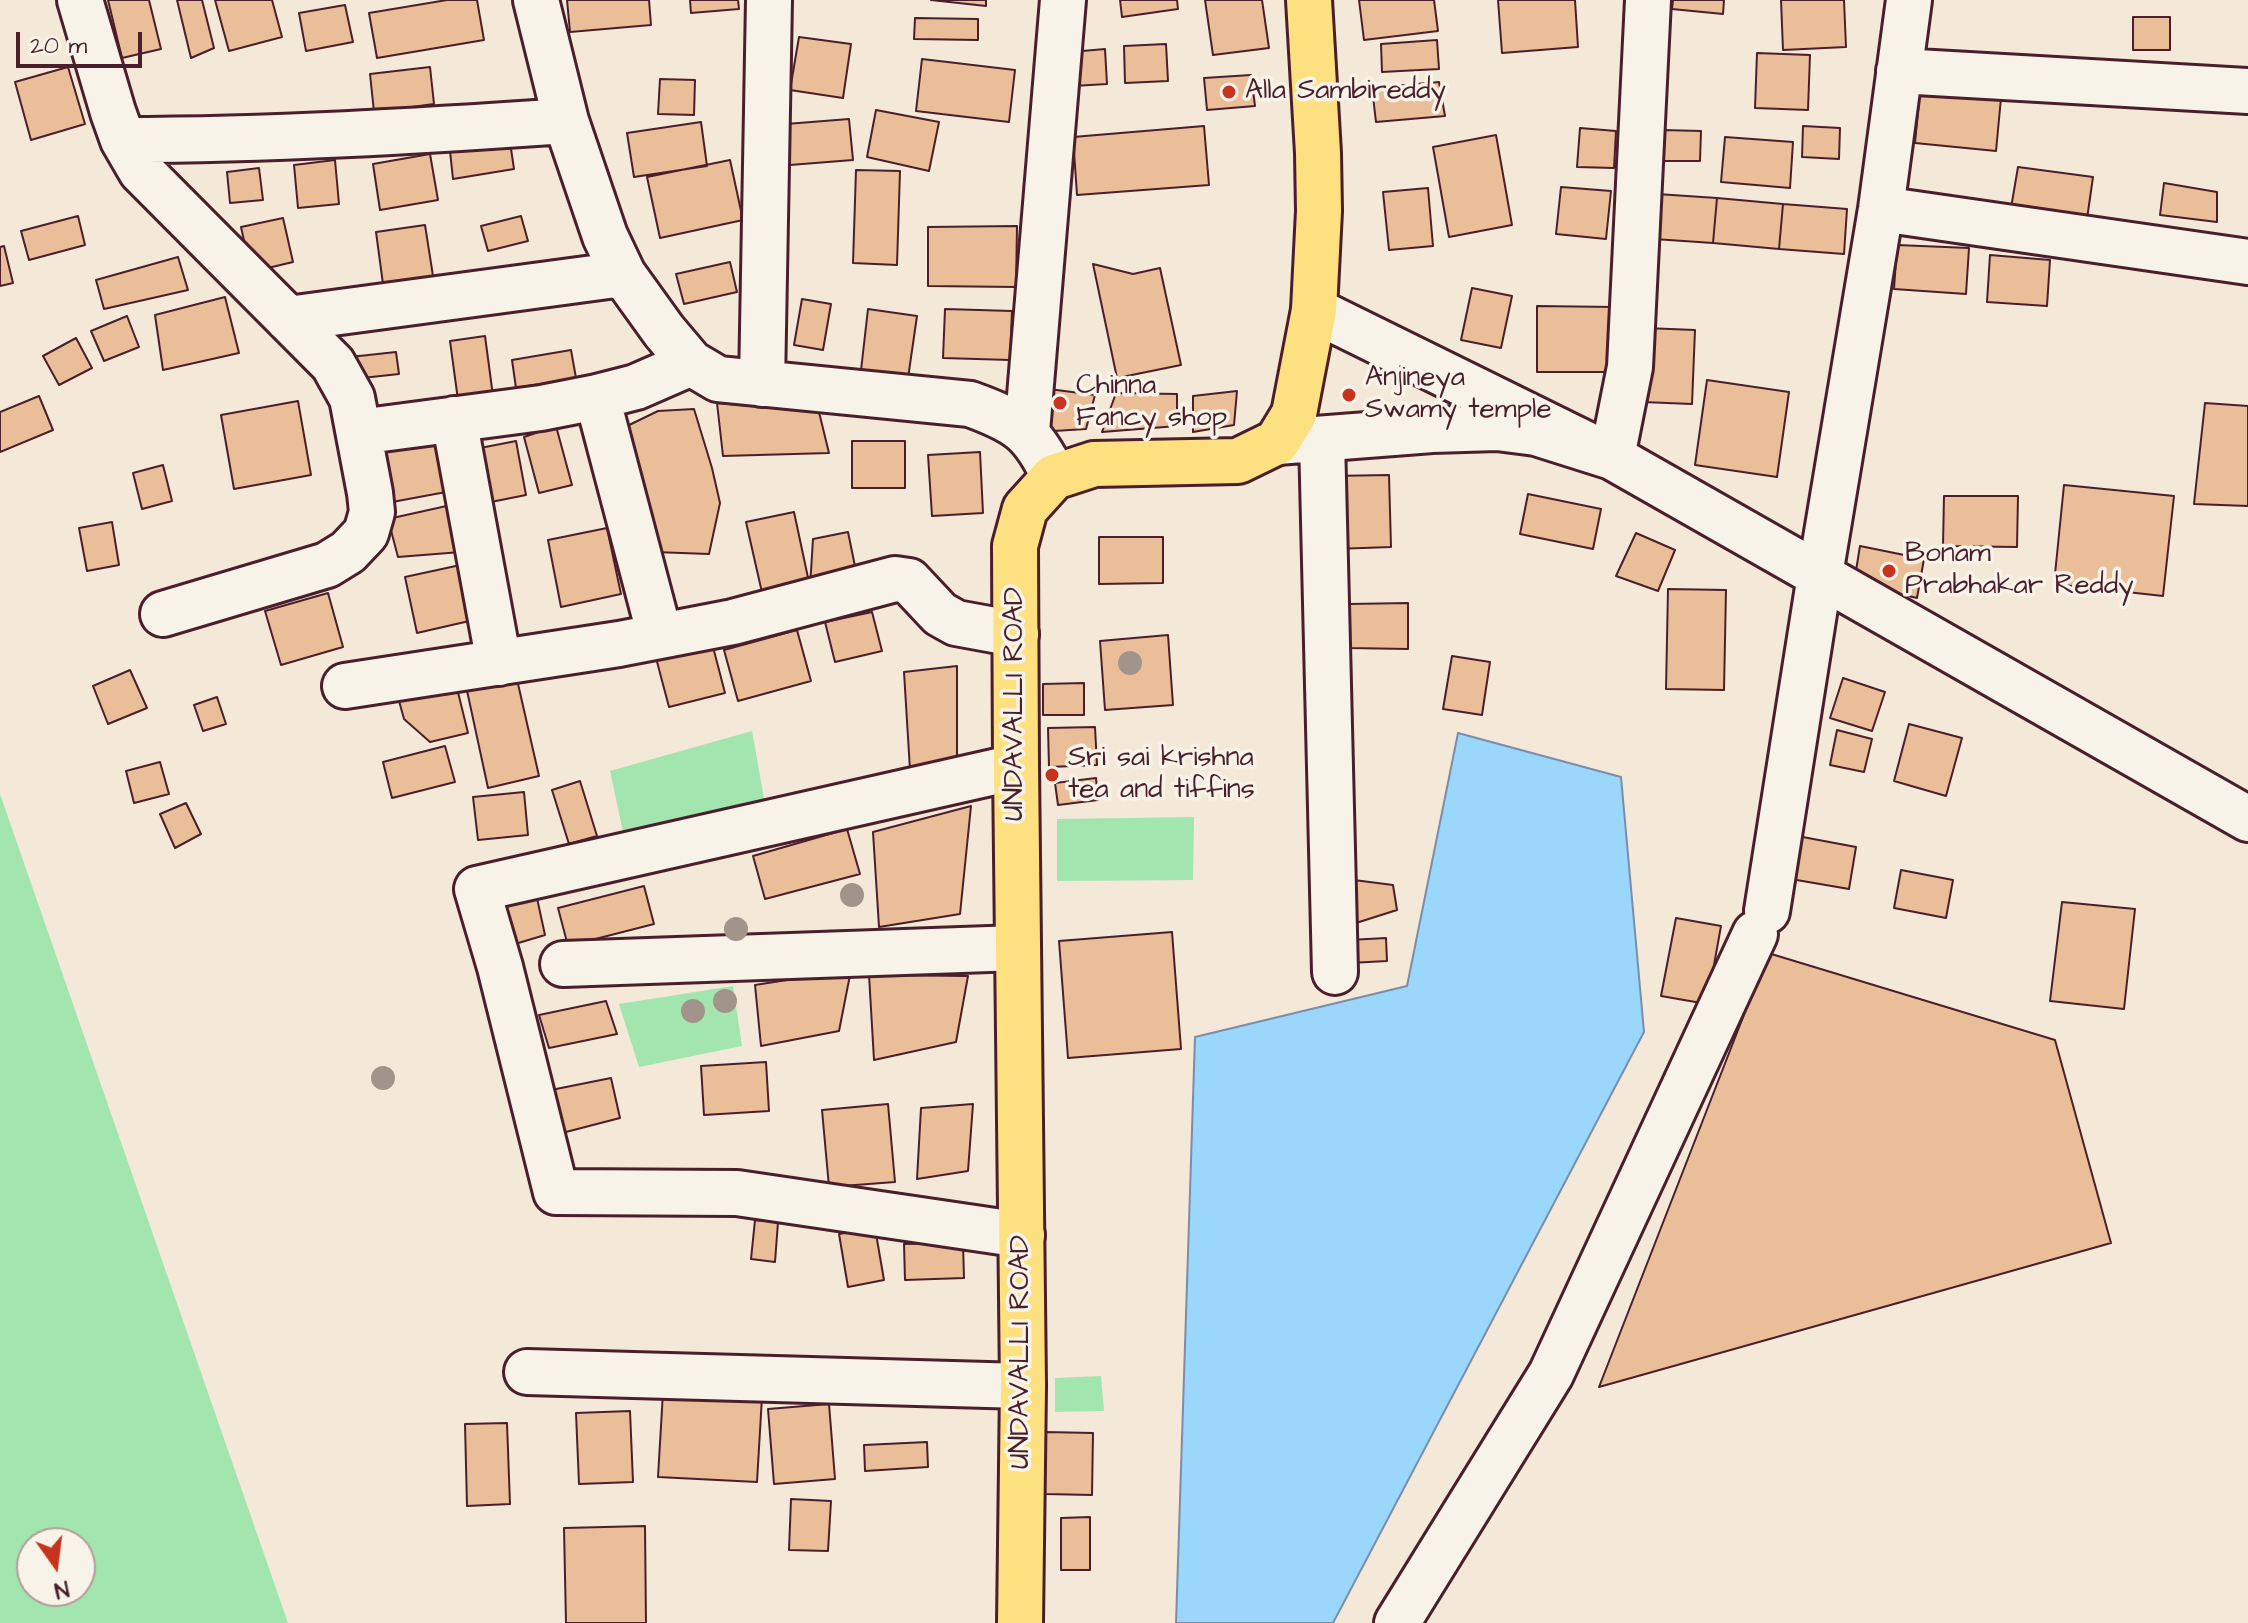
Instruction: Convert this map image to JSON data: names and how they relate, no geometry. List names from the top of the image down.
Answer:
{
  "streets": {
    "main road": ["UNDAVALLI ROAD"]
  },
  "places": [
    "Alla Sambireddy",
    "Anjineya Swamy temple",
    "Chinna Fancy shop",
    "Bonam Prabhakar Reddy",
    "Sri sai krishna tea and tiffins"
  ],
  "scale_bar": "20 m",
  "north": "bottom"
}
